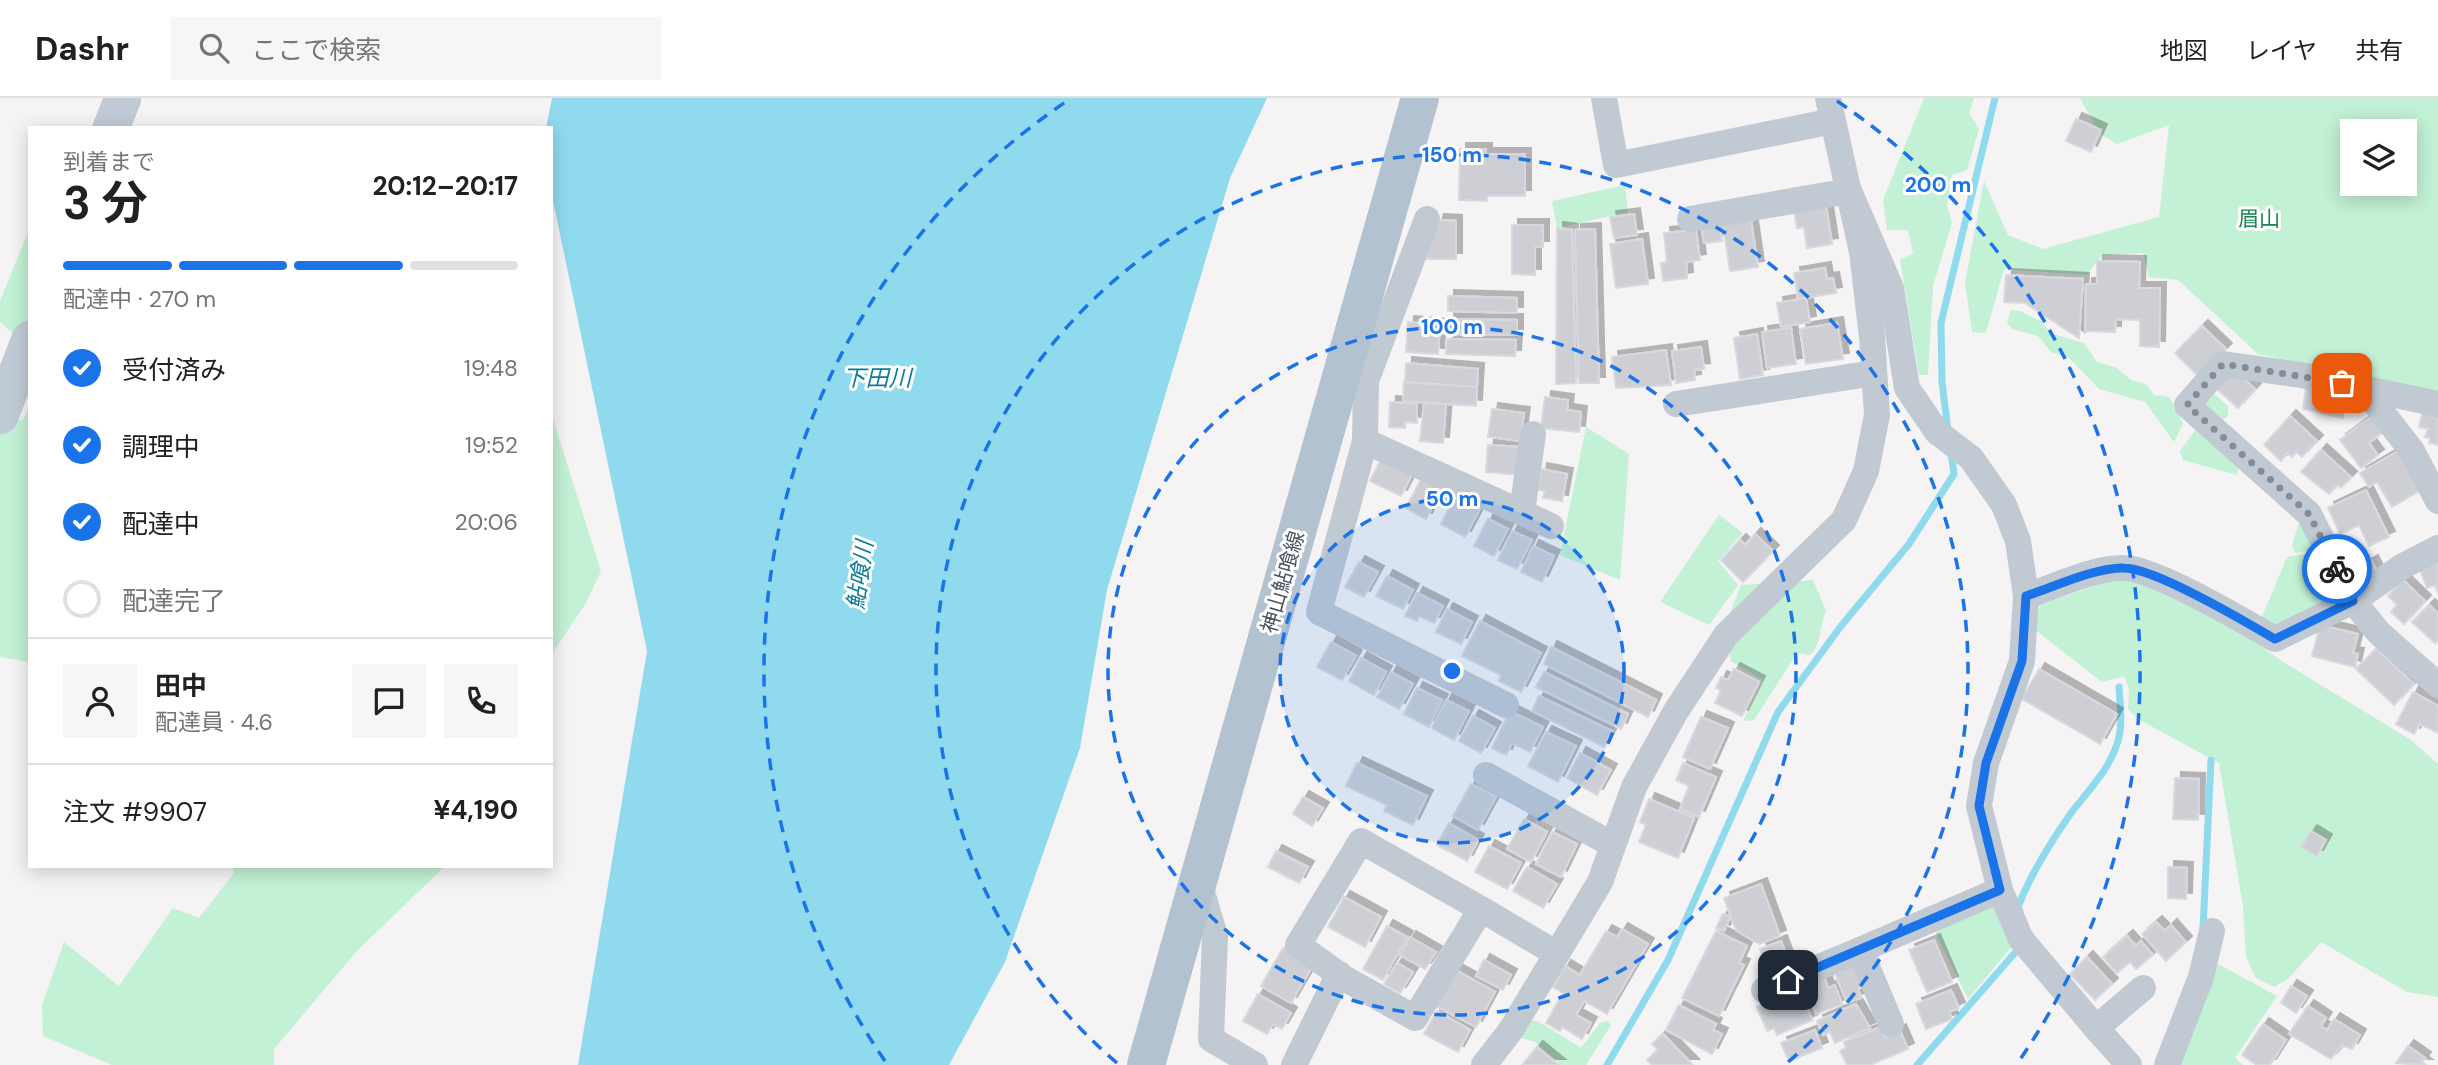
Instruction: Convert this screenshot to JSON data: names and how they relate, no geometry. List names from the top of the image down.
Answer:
{
  "streets": {
    "main road": ["神山鮎喰線"]
  },
  "water": ["下田川", "鮎喰川"],
  "parks": ["眉山"],
  "page": {
    "header": "Dashr",
    "search": "ここで検索",
    "nav": ["地図", "レイヤ", "共有"],
    "heading": ["3 分", "到着まで", "20:12–20:17"],
    "panel": [
      "田中",
      "配達員 · 4.6",
      "注文 #9907",
      "¥4,190"
    ],
    "bar": "配達中 · 270 m",
    "list": [
      ["受付済み", "19:48"],
      ["調理中", "19:52"],
      ["配達中", "20:06"],
      "配達完了"
    ]
  },
  "rings": [
    "150 m",
    "200 m",
    "100 m",
    "50 m"
  ]
}
